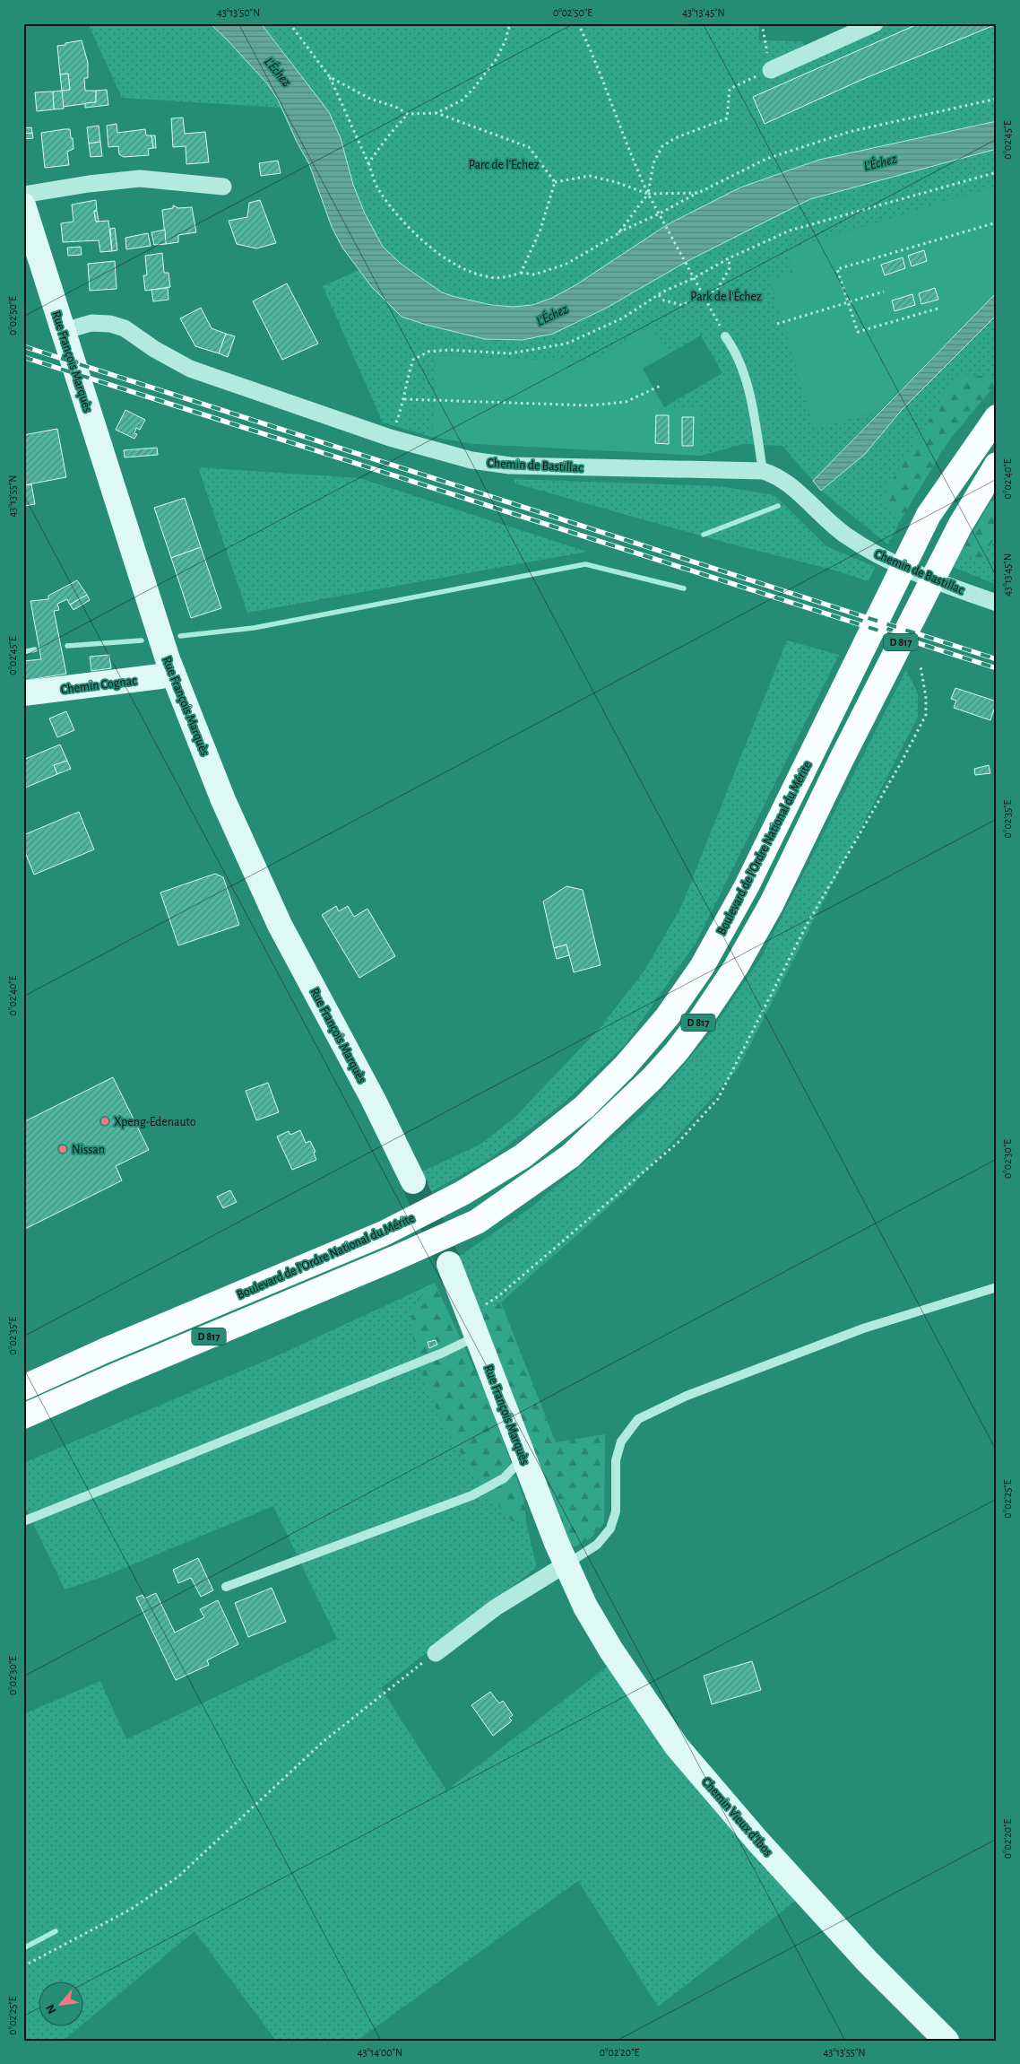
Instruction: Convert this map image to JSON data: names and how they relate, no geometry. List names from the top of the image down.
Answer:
{
  "streets": {
    "main road": ["D 817", "Boulevard de l'Ordre National du Mérite"],
    "street": [
      "Rue François Marquès",
      "Chemin de Bastillac",
      "Chemin Cognac",
      "Chemin Vieux d'Ibos"
    ]
  },
  "crossings": [
    ["Rue François Marquès", "Chemin de Bastillac"],
    ["Rue François Marquès", "Chemin Cognac"],
    ["Rue François Marquès", "Chemin Vieux d'Ibos"]
  ],
  "water": ["L'Échez"],
  "parks": ["Parc de l'Echez", "Park de l'Échez"],
  "places": ["Xpeng-Edenauto", "Nissan"],
  "north": "bottom left",
  "coordinates": [
    "43°13'50\"N",
    "0°02'50\"E",
    "43°13'45\"N",
    "0°02'45\"E",
    "0°02'40\"E",
    "43°13'55\"N",
    "0°02'35\"E",
    "0°02'30\"E",
    "0°02'25\"E",
    "0°02'20\"E",
    "43°14'00\"N"
  ]
}
